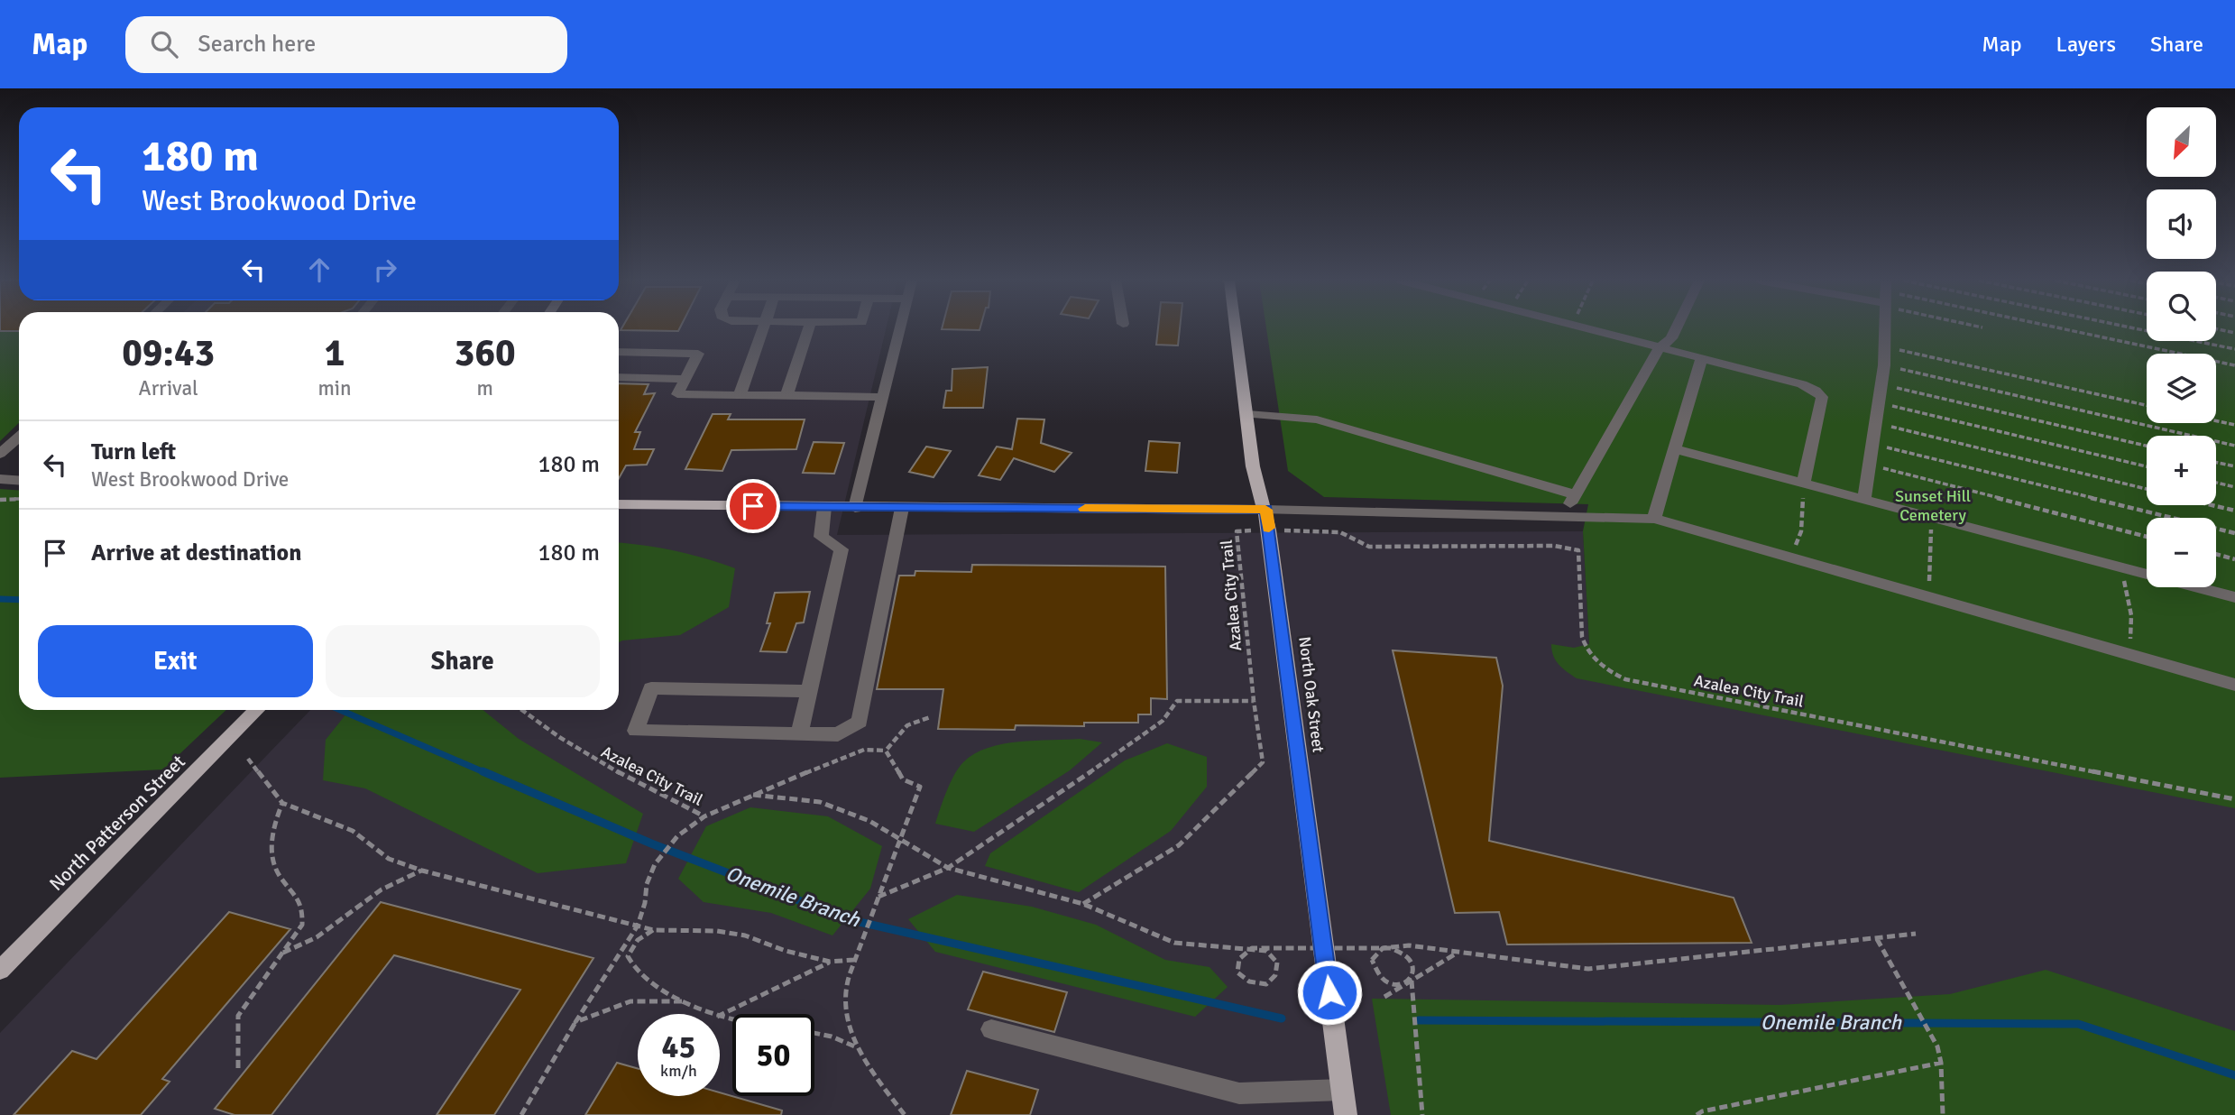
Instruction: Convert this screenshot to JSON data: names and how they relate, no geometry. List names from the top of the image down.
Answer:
{
  "streets": {
    "main road": ["North Oak Street", "North Patterson Street"],
    "path": ["Azalea City Trail"]
  },
  "crossings": [
    ["Azalea City Trail", "North Oak Street"]
  ],
  "water": ["Onemile Branch"],
  "parks": ["Sunset Hill Cemetery"],
  "north": "bottom left",
  "page": {
    "header": "Map",
    "search": "Search here",
    "nav": ["Map", "Layers", "Share"],
    "map_buttons": ["+", "−"],
    "turn": ["180 m", "West Brookwood Drive"],
    "eta": [
      "09:43",
      "Arrival",
      "1",
      "min",
      "360",
      "m"
    ],
    "list": [
      {
        "name": "Turn left",
        "note": "West Brookwood Drive",
        "value": "180 m"
      },
      {
        "name": "Arrive at destination",
        "value": "180 m"
      }
    ],
    "buttons": ["Exit", "Share"],
    "speed": "45 km/h",
    "limit": "50"
  }
}
